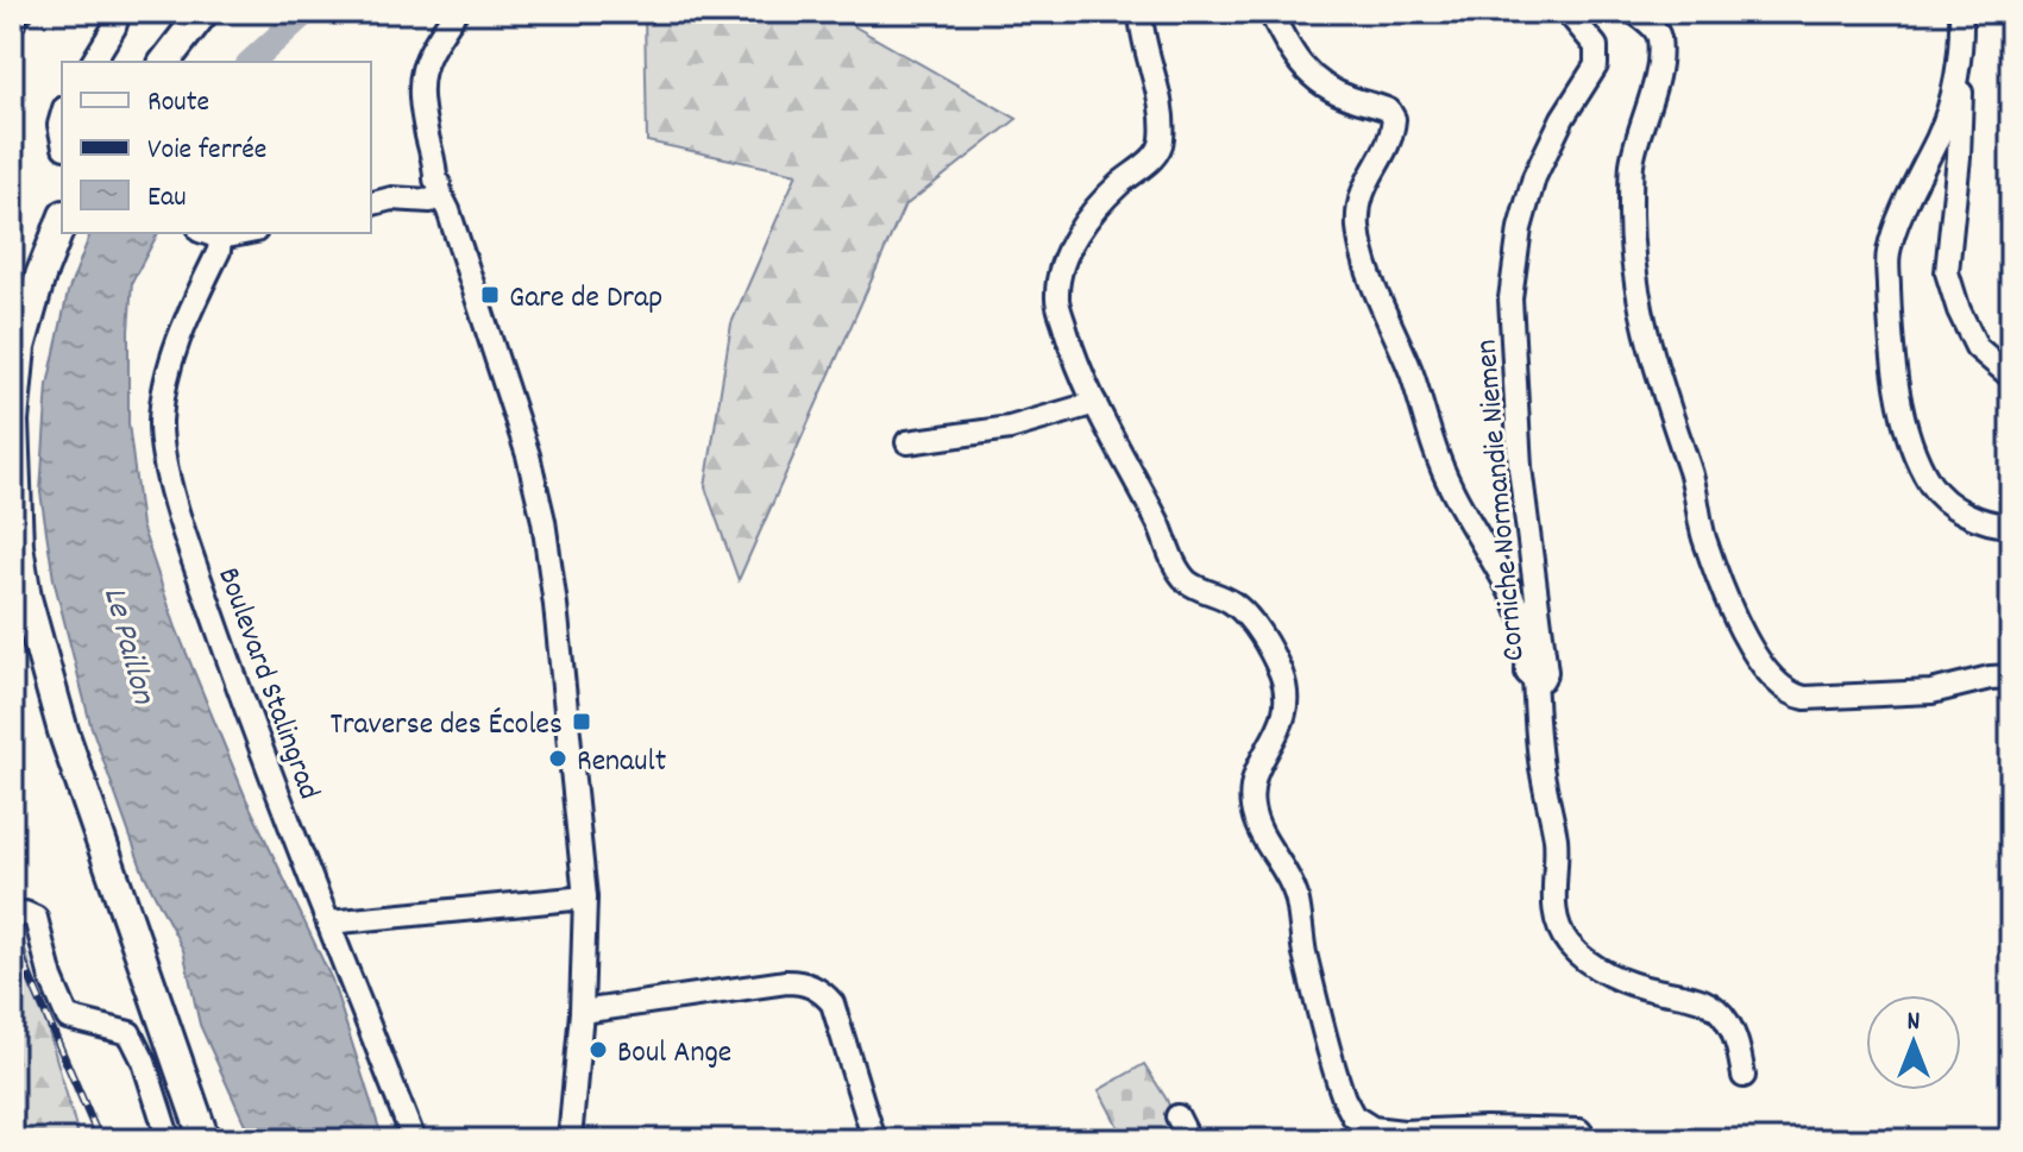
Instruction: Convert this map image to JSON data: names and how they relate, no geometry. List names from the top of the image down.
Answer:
{
  "streets": {
    "street": ["Corniche Normandie Niemen", "Boulevard Stalingrad"]
  },
  "water": ["Le Paillon"],
  "places": {
    "transit": ["Gare de Drap", "Traverse des Écoles"],
    "other": ["Renault", "Boul Ange"]
  },
  "legend": ["Route", "Voie ferrée", "Eau"],
  "north": "top"
}
